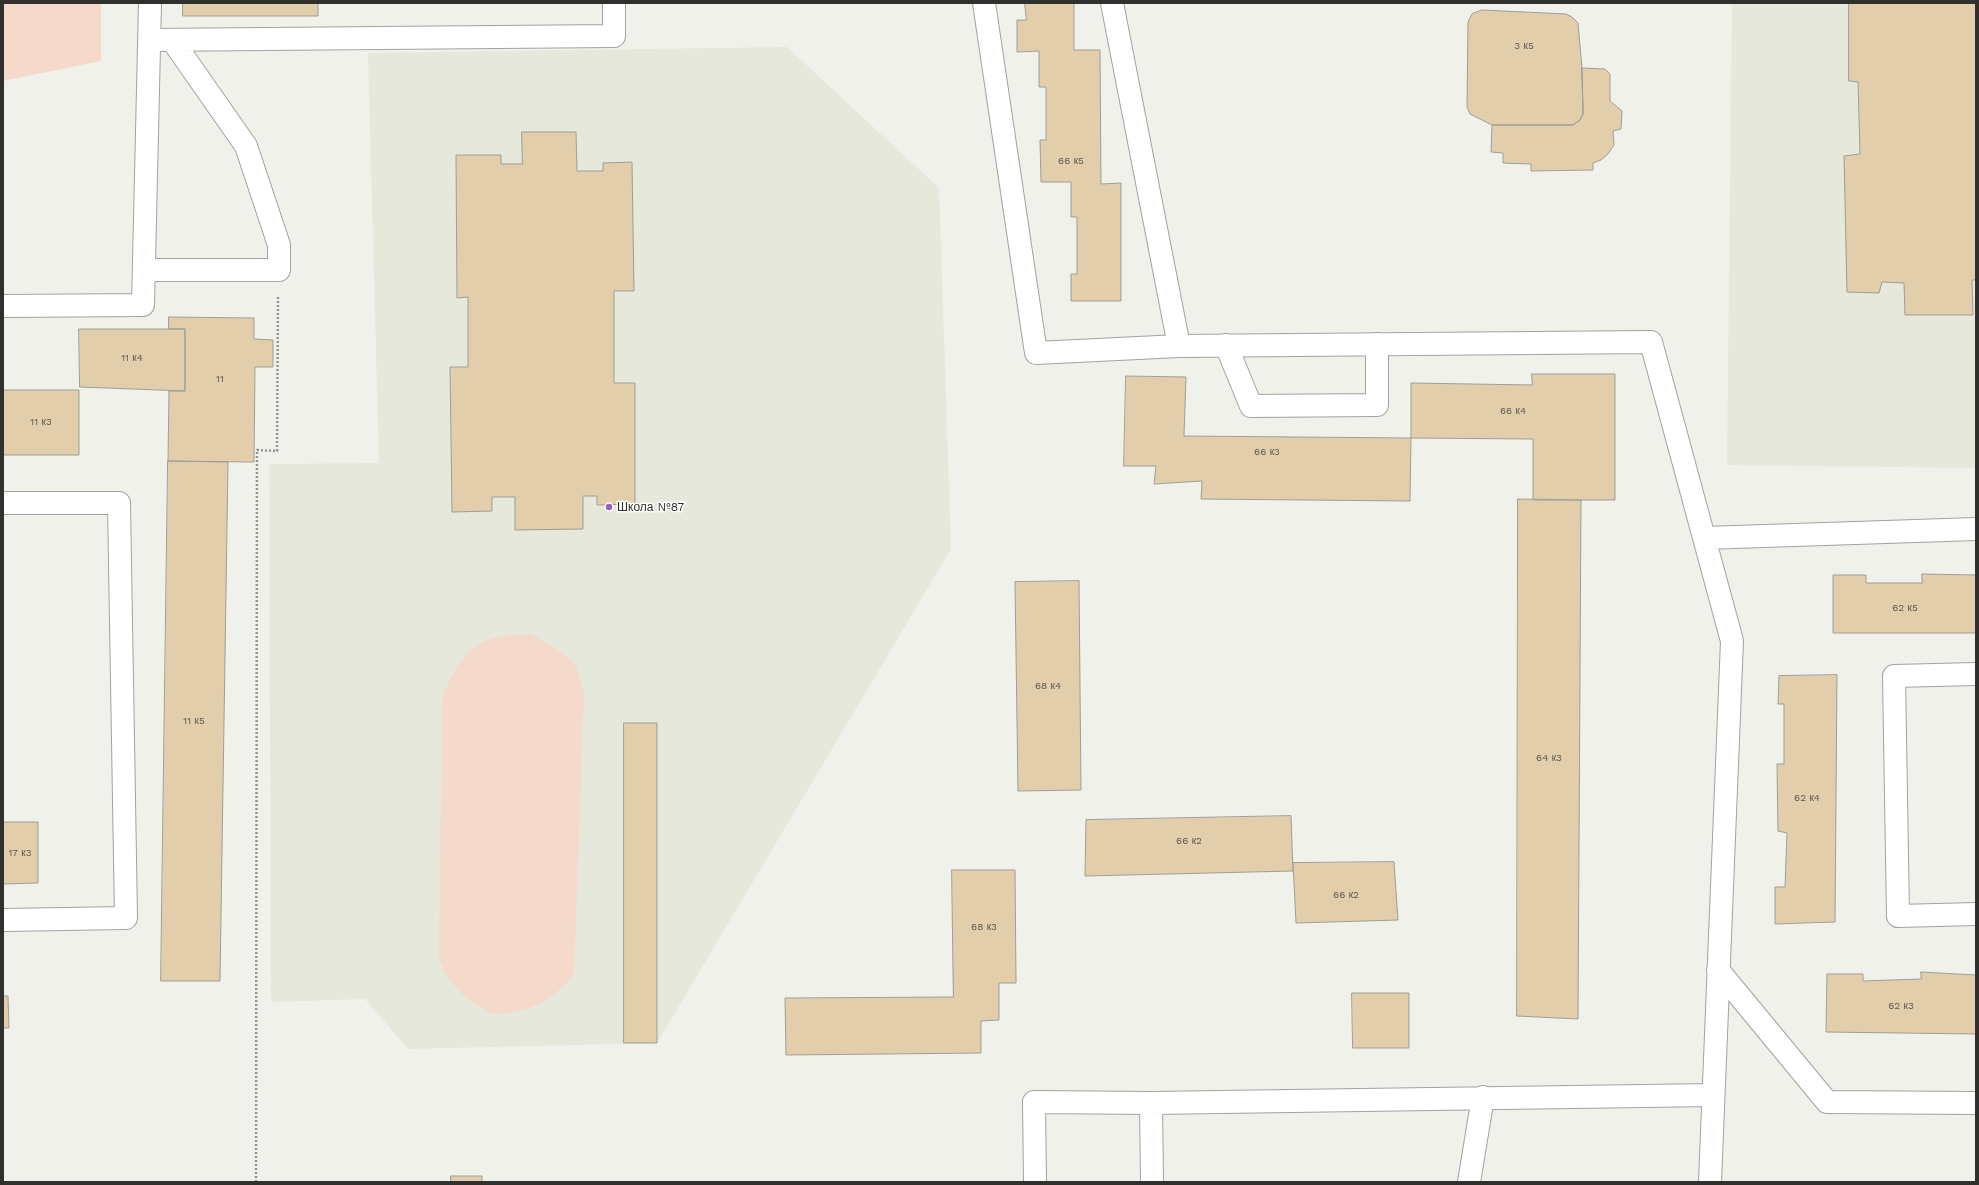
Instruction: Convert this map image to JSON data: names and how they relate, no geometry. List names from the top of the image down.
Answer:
{
  "places": ["Школа №87"],
  "house_numbers": [
    "3 к5",
    "66 к5",
    "11 к4",
    "11",
    "66 к4",
    "11 к3",
    "66 к3",
    "62 к5",
    "68 к4",
    "11 к5",
    "64 к3",
    "62 к4",
    "66 к2",
    "17 к3",
    "66 к2",
    "68 к3",
    "62 к3"
  ]
}
